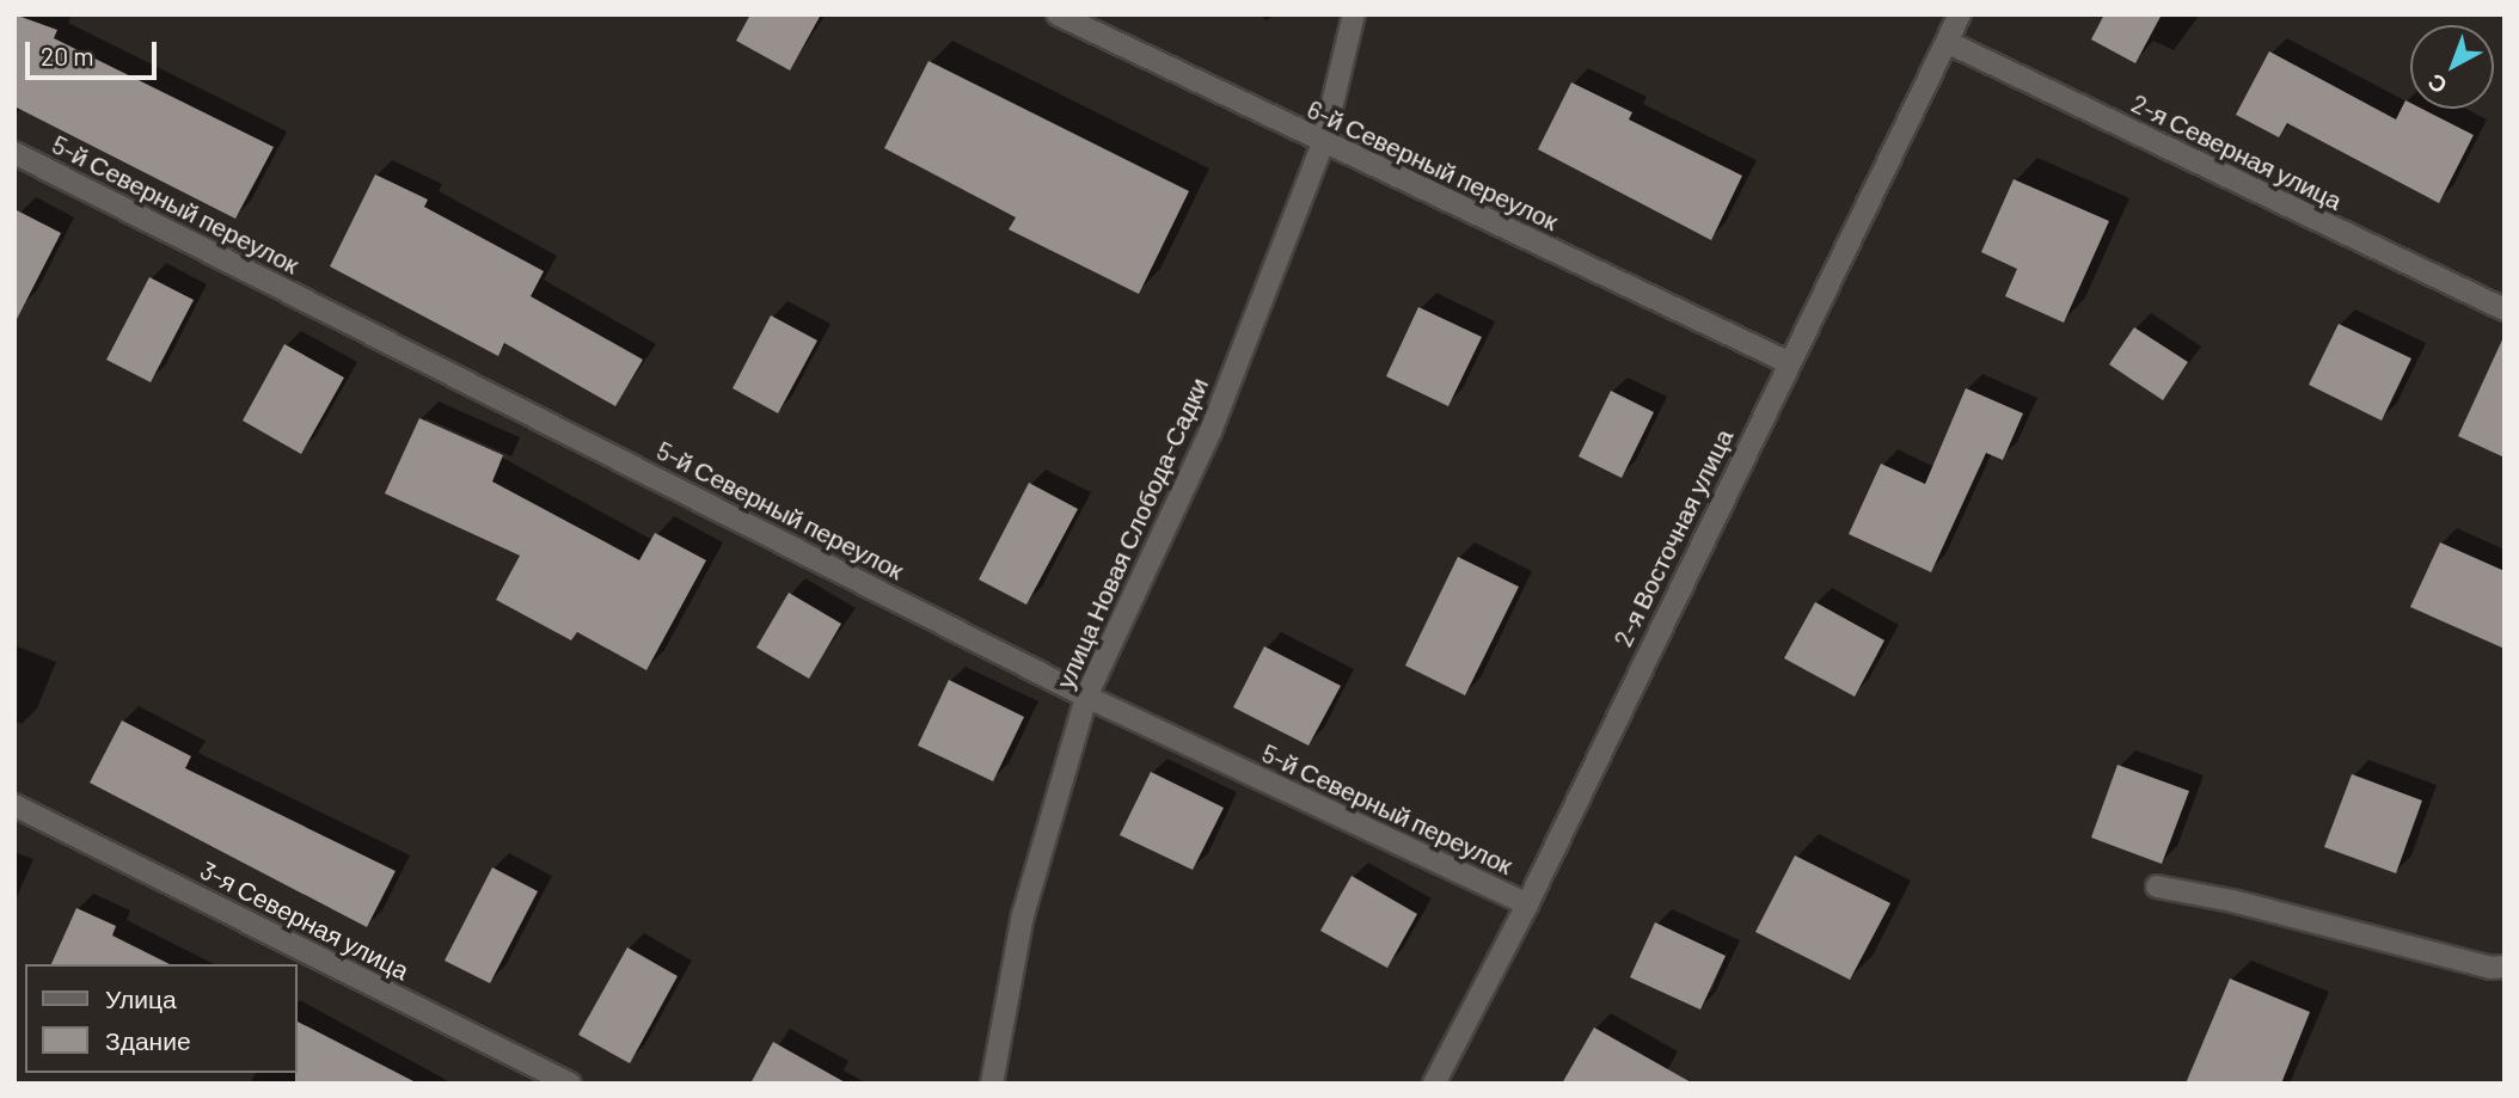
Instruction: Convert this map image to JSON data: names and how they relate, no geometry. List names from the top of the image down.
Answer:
{
  "streets": {
    "street": [
      "2-я Северная улица",
      "6-й Северный переулок",
      "5-й Северный переулок",
      "улица Новая Слобода-Садки",
      "2-я Восточная улица",
      "3-я Северная улица"
    ]
  },
  "crossings": [
    ["2-я Северная улица", "2-я Восточная улица"],
    ["6-й Северный переулок", "улица Новая Слобода-Садки"],
    ["6-й Северный переулок", "2-я Восточная улица"],
    ["5-й Северный переулок", "улица Новая Слобода-Садки"],
    ["5-й Северный переулок", "2-я Восточная улица"]
  ],
  "legend": ["Улица", "Здание"],
  "scale_bar": "20 m",
  "north": "bottom left"
}
